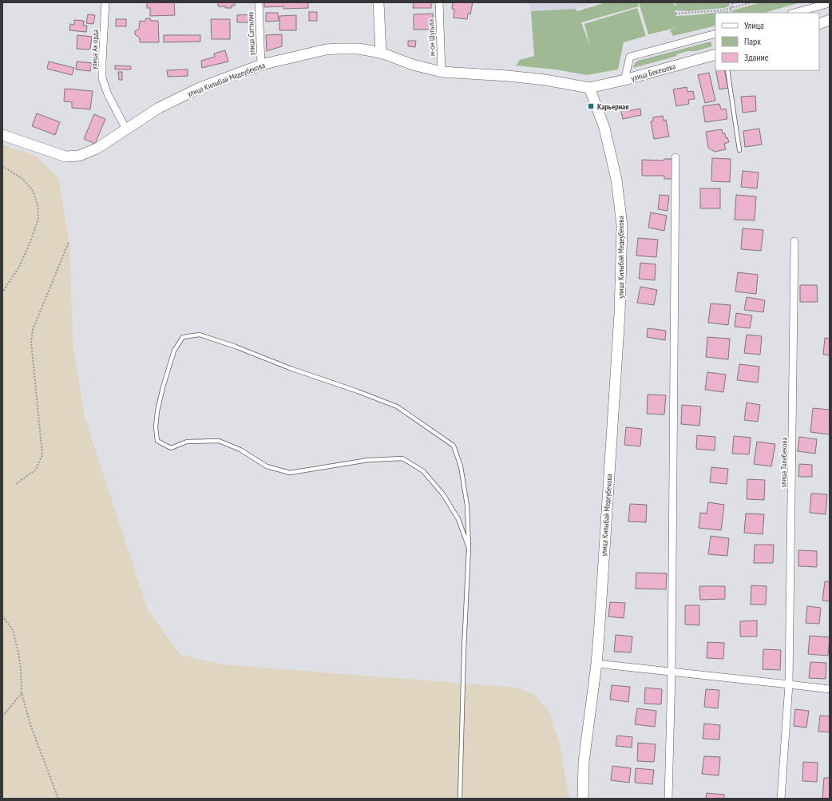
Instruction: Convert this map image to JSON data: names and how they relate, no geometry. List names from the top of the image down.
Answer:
{
  "streets": {
    "main road": ["улица Бекешева", "улица Килыбай Медеубекова"],
    "street": [
      "улица Саттилик",
      "м-он Шугыла",
      "улица Ак орда",
      "улица Толебекова"
    ]
  },
  "crossings": [
    ["улица Саттилик", "улица Килыбай Медеубекова"],
    ["м-он Шугыла", "улица Килыбай Медеубекова"],
    ["улица Ак орда", "улица Килыбай Медеубекова"],
    ["улица Бекешева", "улица Килыбай Медеубекова"]
  ],
  "places": {
    "transit": ["Карьерная"]
  },
  "legend": ["Улица", "Парк", "Здание"]
}
